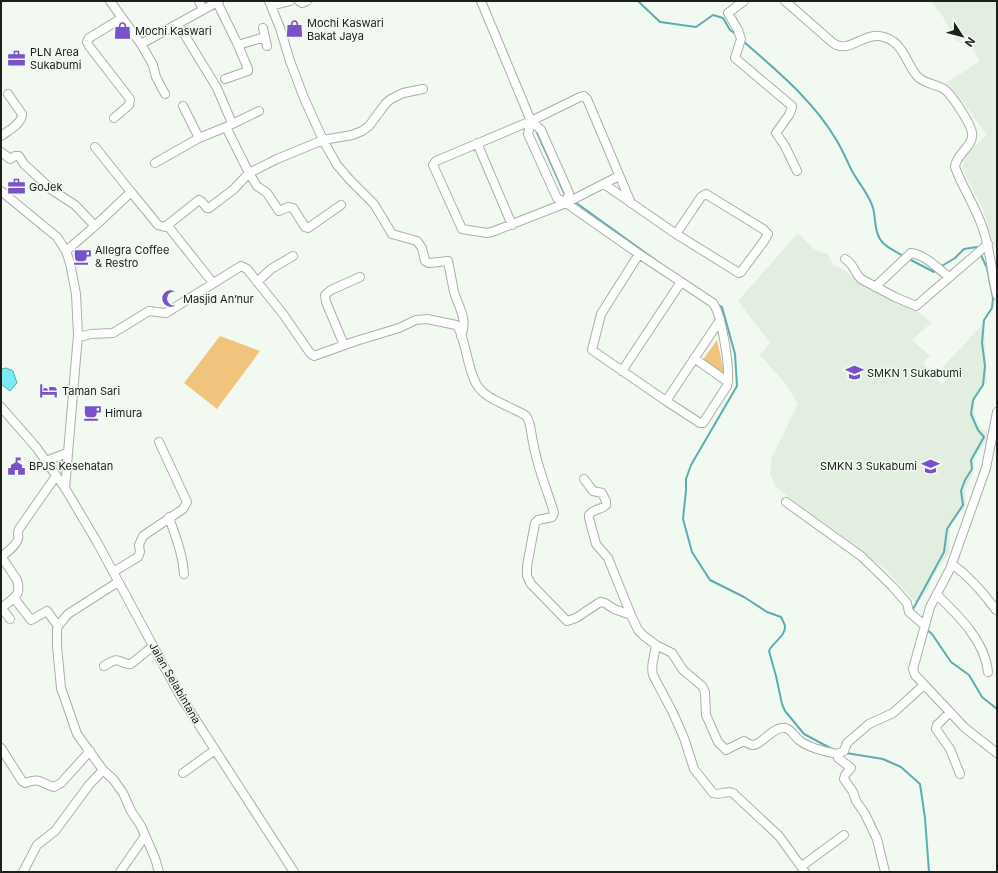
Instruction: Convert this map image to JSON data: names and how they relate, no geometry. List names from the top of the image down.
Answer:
{
  "streets": {
    "street": ["Jalan Selabintana"]
  },
  "places": {
    "shop": ["Mochi Kaswari Bakat Jaya", "Mochi Kaswari"],
    "office": ["PLN Area Sukabumi", "GoJek"],
    "cafe": ["Allegra Coffee & Restro", "Himura"],
    "mosque": ["Masjid An’nur"],
    "school or university": ["SMKN 1 Sukabumi", "SMKN 3 Sukabumi"],
    "hotel": ["Taman Sari"],
    "public building": ["BPJS Kesehatan"]
  },
  "north": "bottom right"
}
